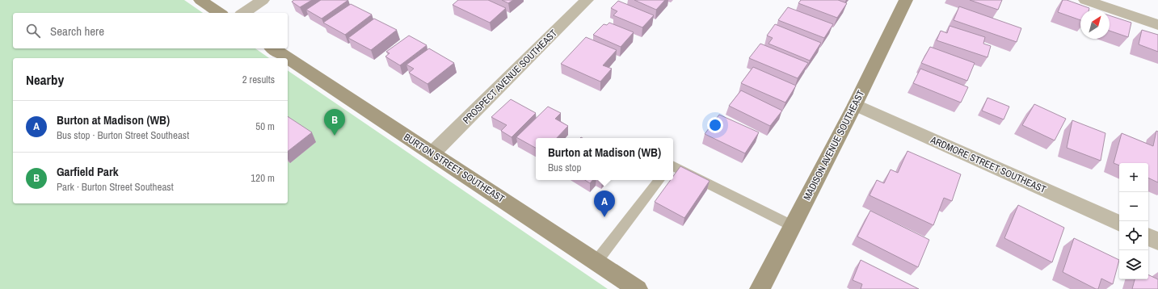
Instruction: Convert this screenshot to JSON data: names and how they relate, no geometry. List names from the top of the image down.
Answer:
{
  "streets": {
    "main road": ["MADISON AVENUE SOUTHEAST", "BURTON STREET SOUTHEAST"],
    "street": ["PROSPECT AVENUE SOUTHEAST", "ARDMORE STREET SOUTHEAST"]
  },
  "crossings": [
    ["PROSPECT AVENUE SOUTHEAST", "BURTON STREET SOUTHEAST"],
    ["MADISON AVENUE SOUTHEAST", "ARDMORE STREET SOUTHEAST"]
  ],
  "north": "top right",
  "page": {
    "search": "Search here",
    "heading": ["Nearby", "2 results"],
    "list": [
      {
        "mark": "A",
        "name": "Burton at Madison (WB)",
        "note": "Bus stop · Burton Street Southeast",
        "value": "50 m"
      },
      {
        "mark": "B",
        "name": "Garfield Park",
        "note": "Park · Burton Street Southeast",
        "value": "120 m"
      }
    ],
    "pins": ["B", "A"],
    "popup": ["Burton at Madison (WB)", "Bus stop"],
    "map_buttons": ["+", "−"]
  }
}
